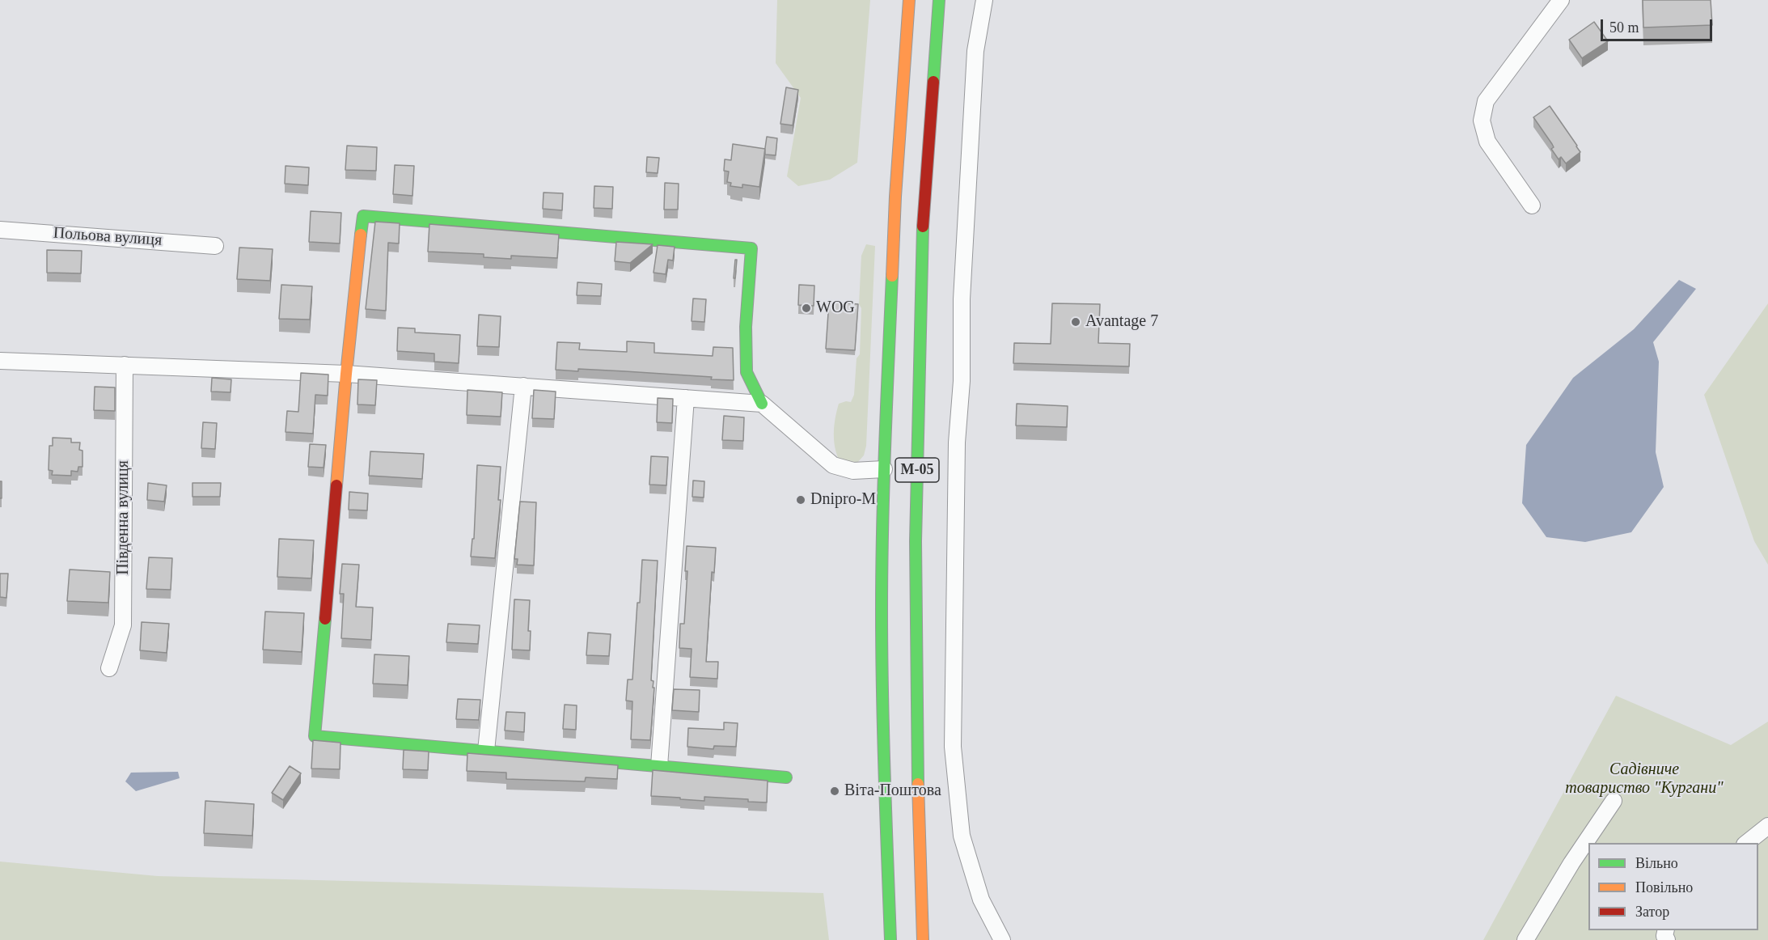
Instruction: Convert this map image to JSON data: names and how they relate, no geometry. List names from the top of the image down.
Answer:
{
  "streets": {
    "main road": ["М-05"],
    "street": ["Польова вулиця", "Південна вулиця"]
  },
  "parks": ["Садівниче товариство \"Кургани\""],
  "places": [
    "WOG",
    "Avantage 7",
    "Dnipro-M",
    "Віта-Поштова"
  ],
  "legend": ["Вільно", "Повільно", "Затор"],
  "scale_bar": "50 m"
}
